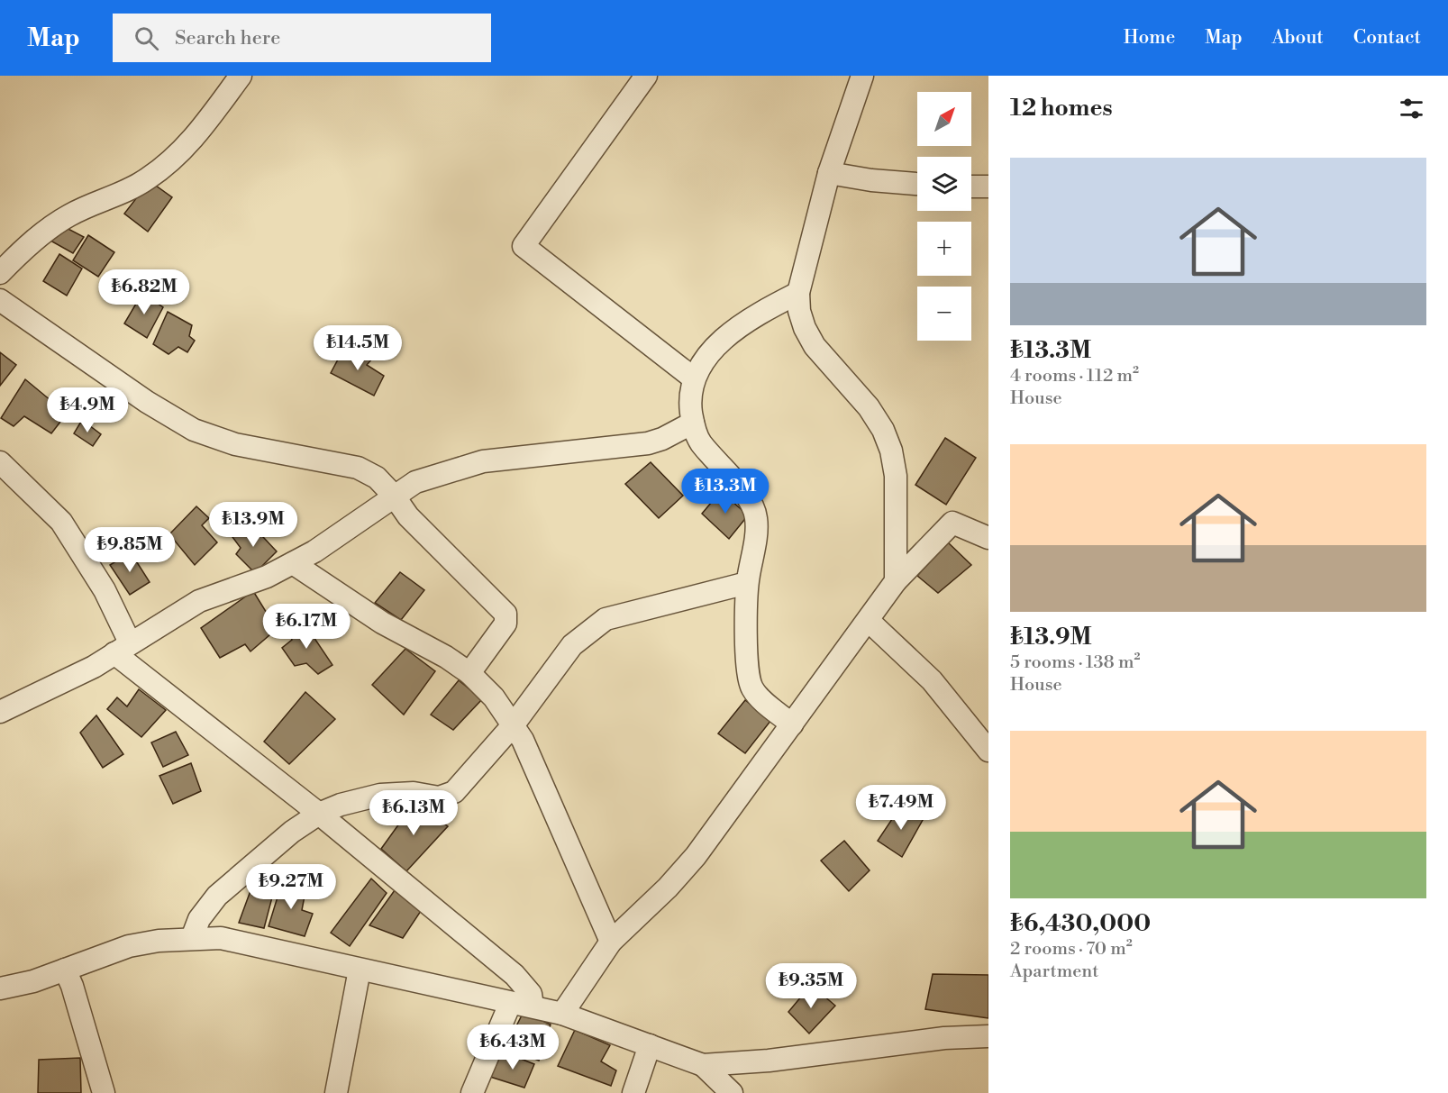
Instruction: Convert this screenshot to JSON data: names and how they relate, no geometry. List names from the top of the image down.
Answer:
{
  "north": "top right",
  "page": {
    "header": "Map",
    "search": "Search here",
    "nav": [
      "Home",
      "Map",
      "About",
      "Contact"
    ],
    "heading": "12 homes",
    "map_buttons": ["+", "−"],
    "list": [
      {
        "name": "₺13.3M",
        "note": "4 rooms · 112 m² · House"
      },
      {
        "name": "₺13.9M",
        "note": "5 rooms · 138 m² · House"
      },
      {
        "name": "₺6,430,000",
        "note": "2 rooms · 70 m² · Apartment"
      }
    ],
    "price": [
      "₺6.82M",
      "₺14.5M",
      "₺4.9M",
      "₺13.3M",
      "₺13.9M",
      "₺9.85M",
      "₺6.17M",
      "₺7.49M",
      "₺6.13M",
      "₺9.27M",
      "₺9.35M",
      "₺6.43M"
    ]
  }
}
